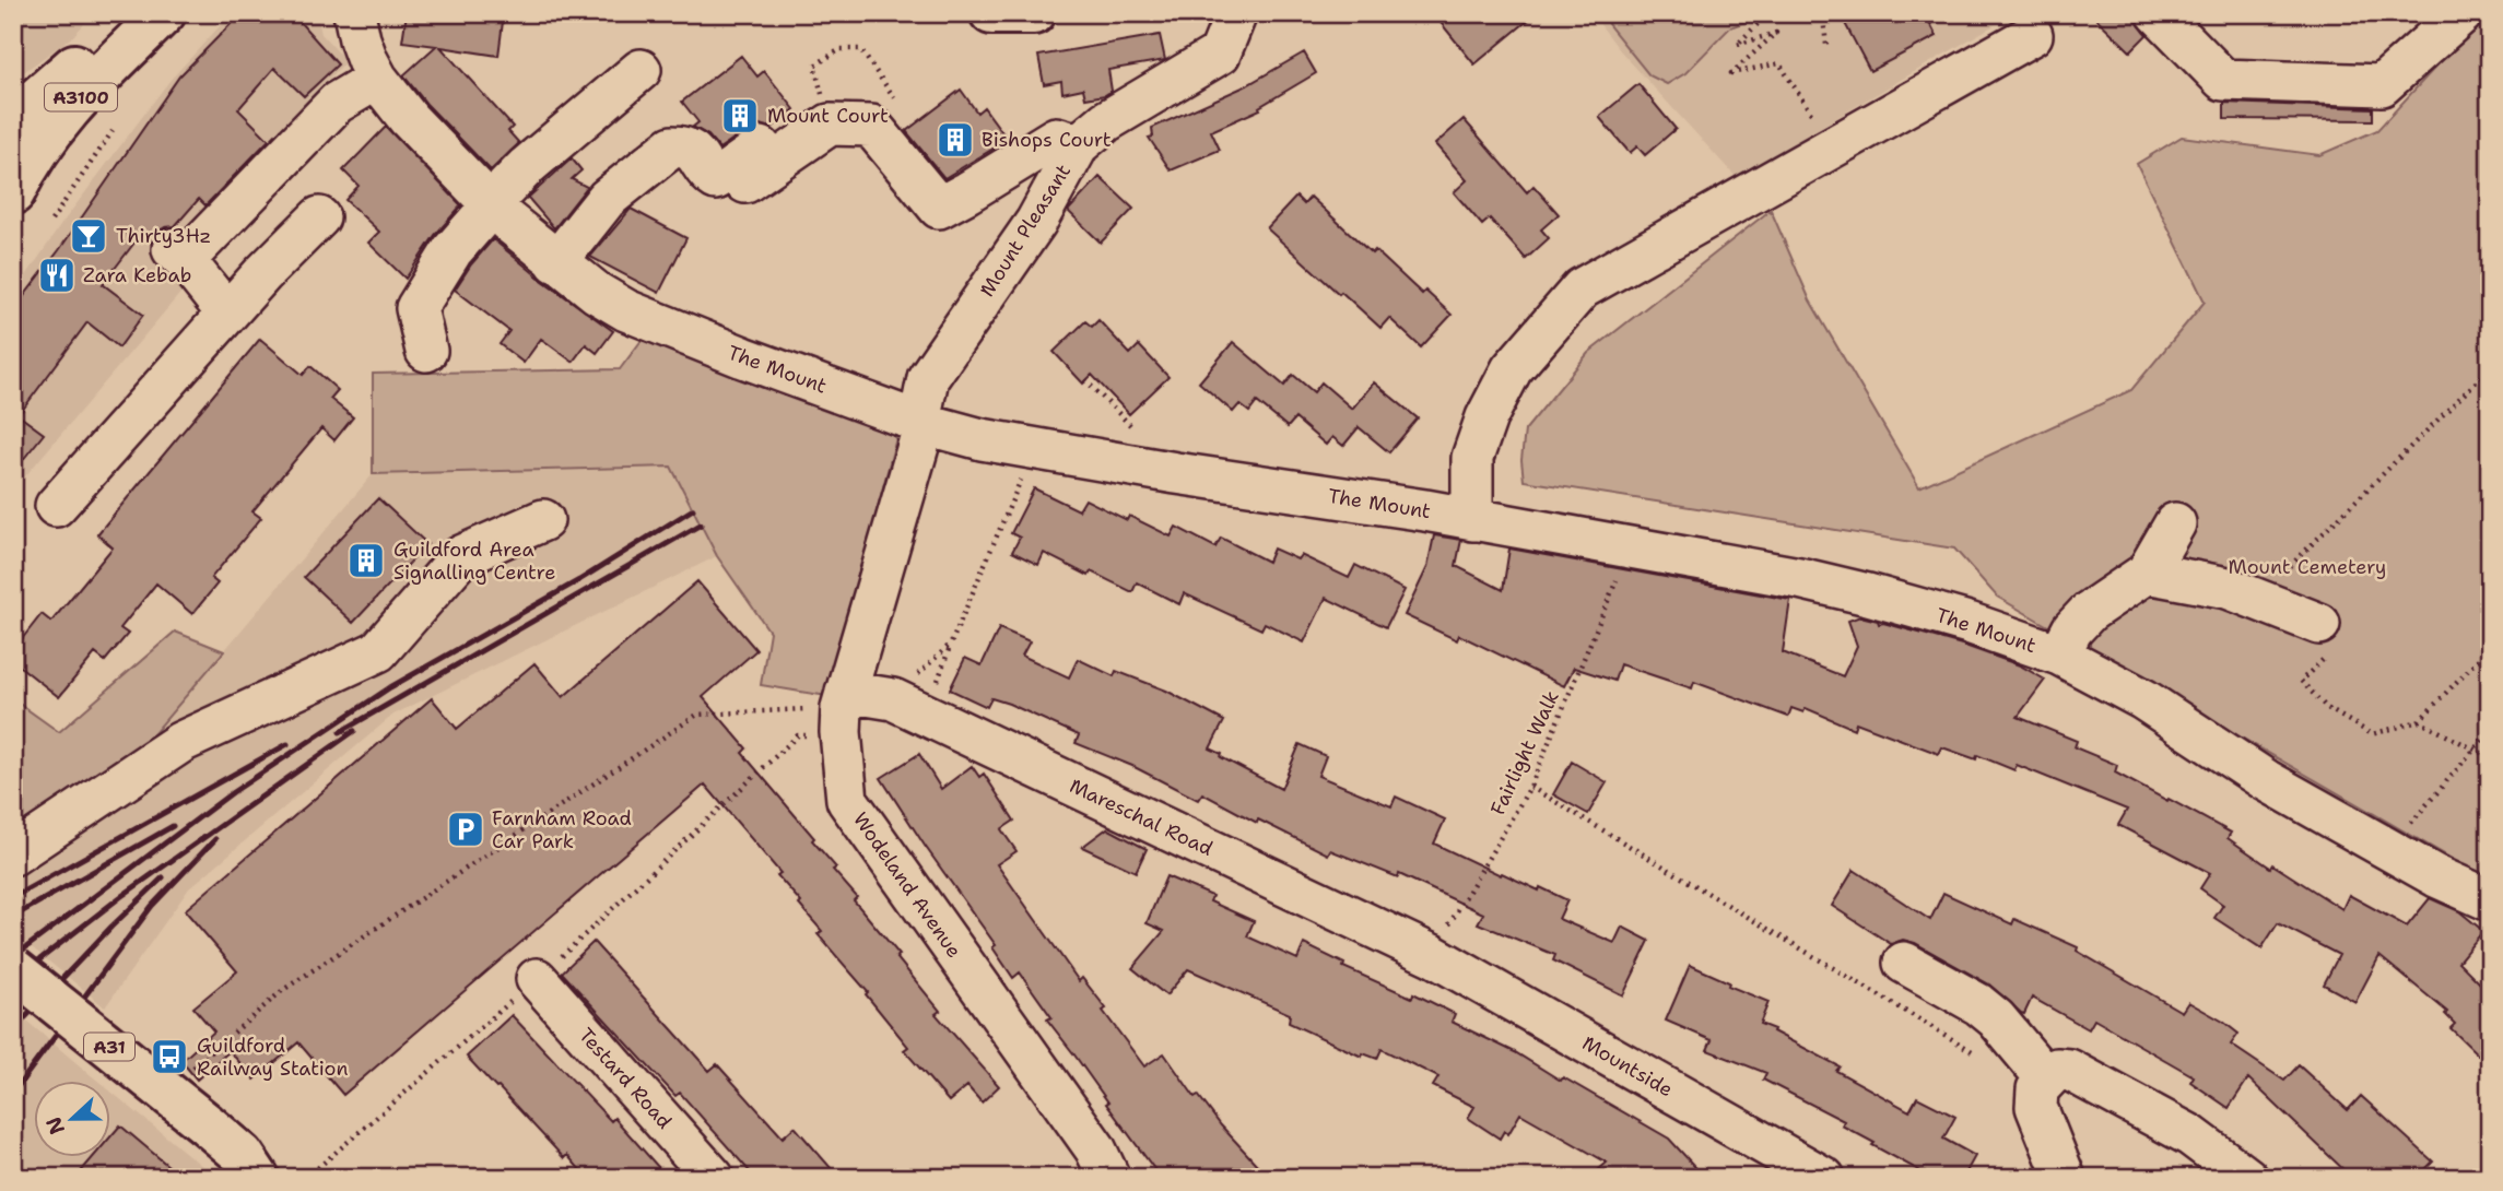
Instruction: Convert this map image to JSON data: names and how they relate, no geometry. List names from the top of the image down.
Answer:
{
  "streets": {
    "main road": ["A3100", "A31"],
    "street": [
      "Mount Pleasant",
      "The Mount",
      "Mareschal Road",
      "Wodeland Avenue",
      "Mountside",
      "Testard Road"
    ],
    "path": ["Fairlight Walk"]
  },
  "crossings": [
    ["Mount Pleasant", "The Mount"],
    ["Mount Pleasant", "Wodeland Avenue"],
    ["The Mount", "Wodeland Avenue"],
    ["Fairlight Walk", "Mareschal Road"],
    ["Fairlight Walk", "Mountside"],
    ["Mareschal Road", "Wodeland Avenue"],
    ["Mareschal Road", "Mountside"]
  ],
  "parks": ["Mount Cemetery"],
  "places": {
    "building": ["Mount Court", "Bishops Court", "Guildford Area Signalling Centre"],
    "bar": ["Thirty3Hz"],
    "restaurant": ["Zara Kebab"],
    "parking": ["Farnham Road Car Park"],
    "bus stop": ["Guildford Railway Station"]
  },
  "north": "left"
}
